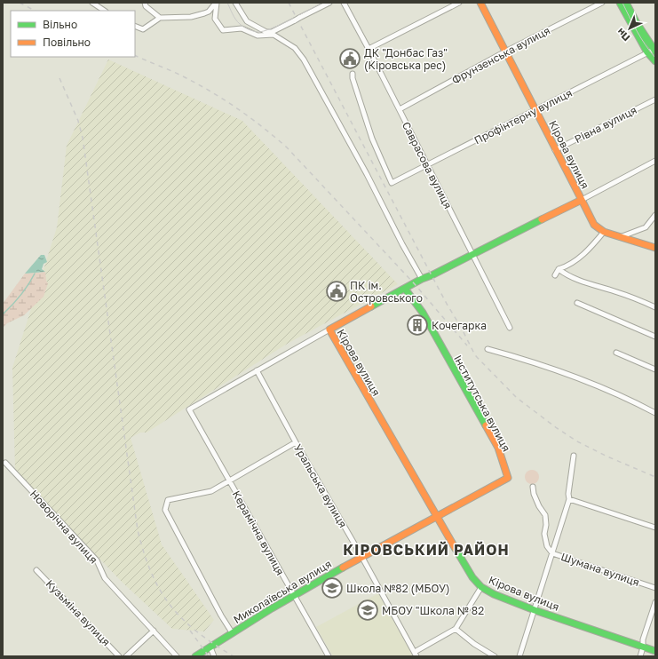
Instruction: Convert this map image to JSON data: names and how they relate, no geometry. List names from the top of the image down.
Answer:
{
  "streets": {
    "main road": ["Кірова вулиця", "Інститутська вулиця", "Миколаївська вулиця"],
    "street": [
      "Фрунзенська вулиця",
      "Профінтерну вулиця",
      "Рівна вулиця",
      "Саврасова вулиця",
      "Уральська вулиця",
      "Новорічна вулиця",
      "Керамічна вулиця",
      "Шумана вулиця",
      "Кузьміна вулиця"
    ]
  },
  "crossings": [
    ["Фрунзенська вулиця", "Кірова вулиця"],
    ["Фрунзенська вулиця", "Саврасова вулиця"],
    ["Профінтерну вулиця", "Кірова вулиця"],
    ["Профінтерну вулиця", "Саврасова вулиця"],
    ["Рівна вулиця", "Кірова вулиця"],
    ["Кірова вулиця", "Саврасова вулиця"],
    ["Кірова вулиця", "Інститутська вулиця"],
    ["Кірова вулиця", "Миколаївська вулиця"],
    ["Інститутська вулиця", "Миколаївська вулиця"],
    ["Уральська вулиця", "Керамічна вулиця"],
    ["Уральська вулиця", "Миколаївська вулиця"],
    ["Керамічна вулиця", "Миколаївська вулиця"]
  ],
  "districts": ["КІРОВСЬКИЙ РАЙОН"],
  "places": {
    "public building": ["ДК \"Донбас Газ\" (Кіровська рес)", "ПК ім. Островського"],
    "building": ["Кочегарка"],
    "school or university": ["Школа №82 (МБОУ)", "МБОУ \"Школа № 82"]
  },
  "legend": ["Вільно", "Повільно"],
  "north": "bottom left"
}
